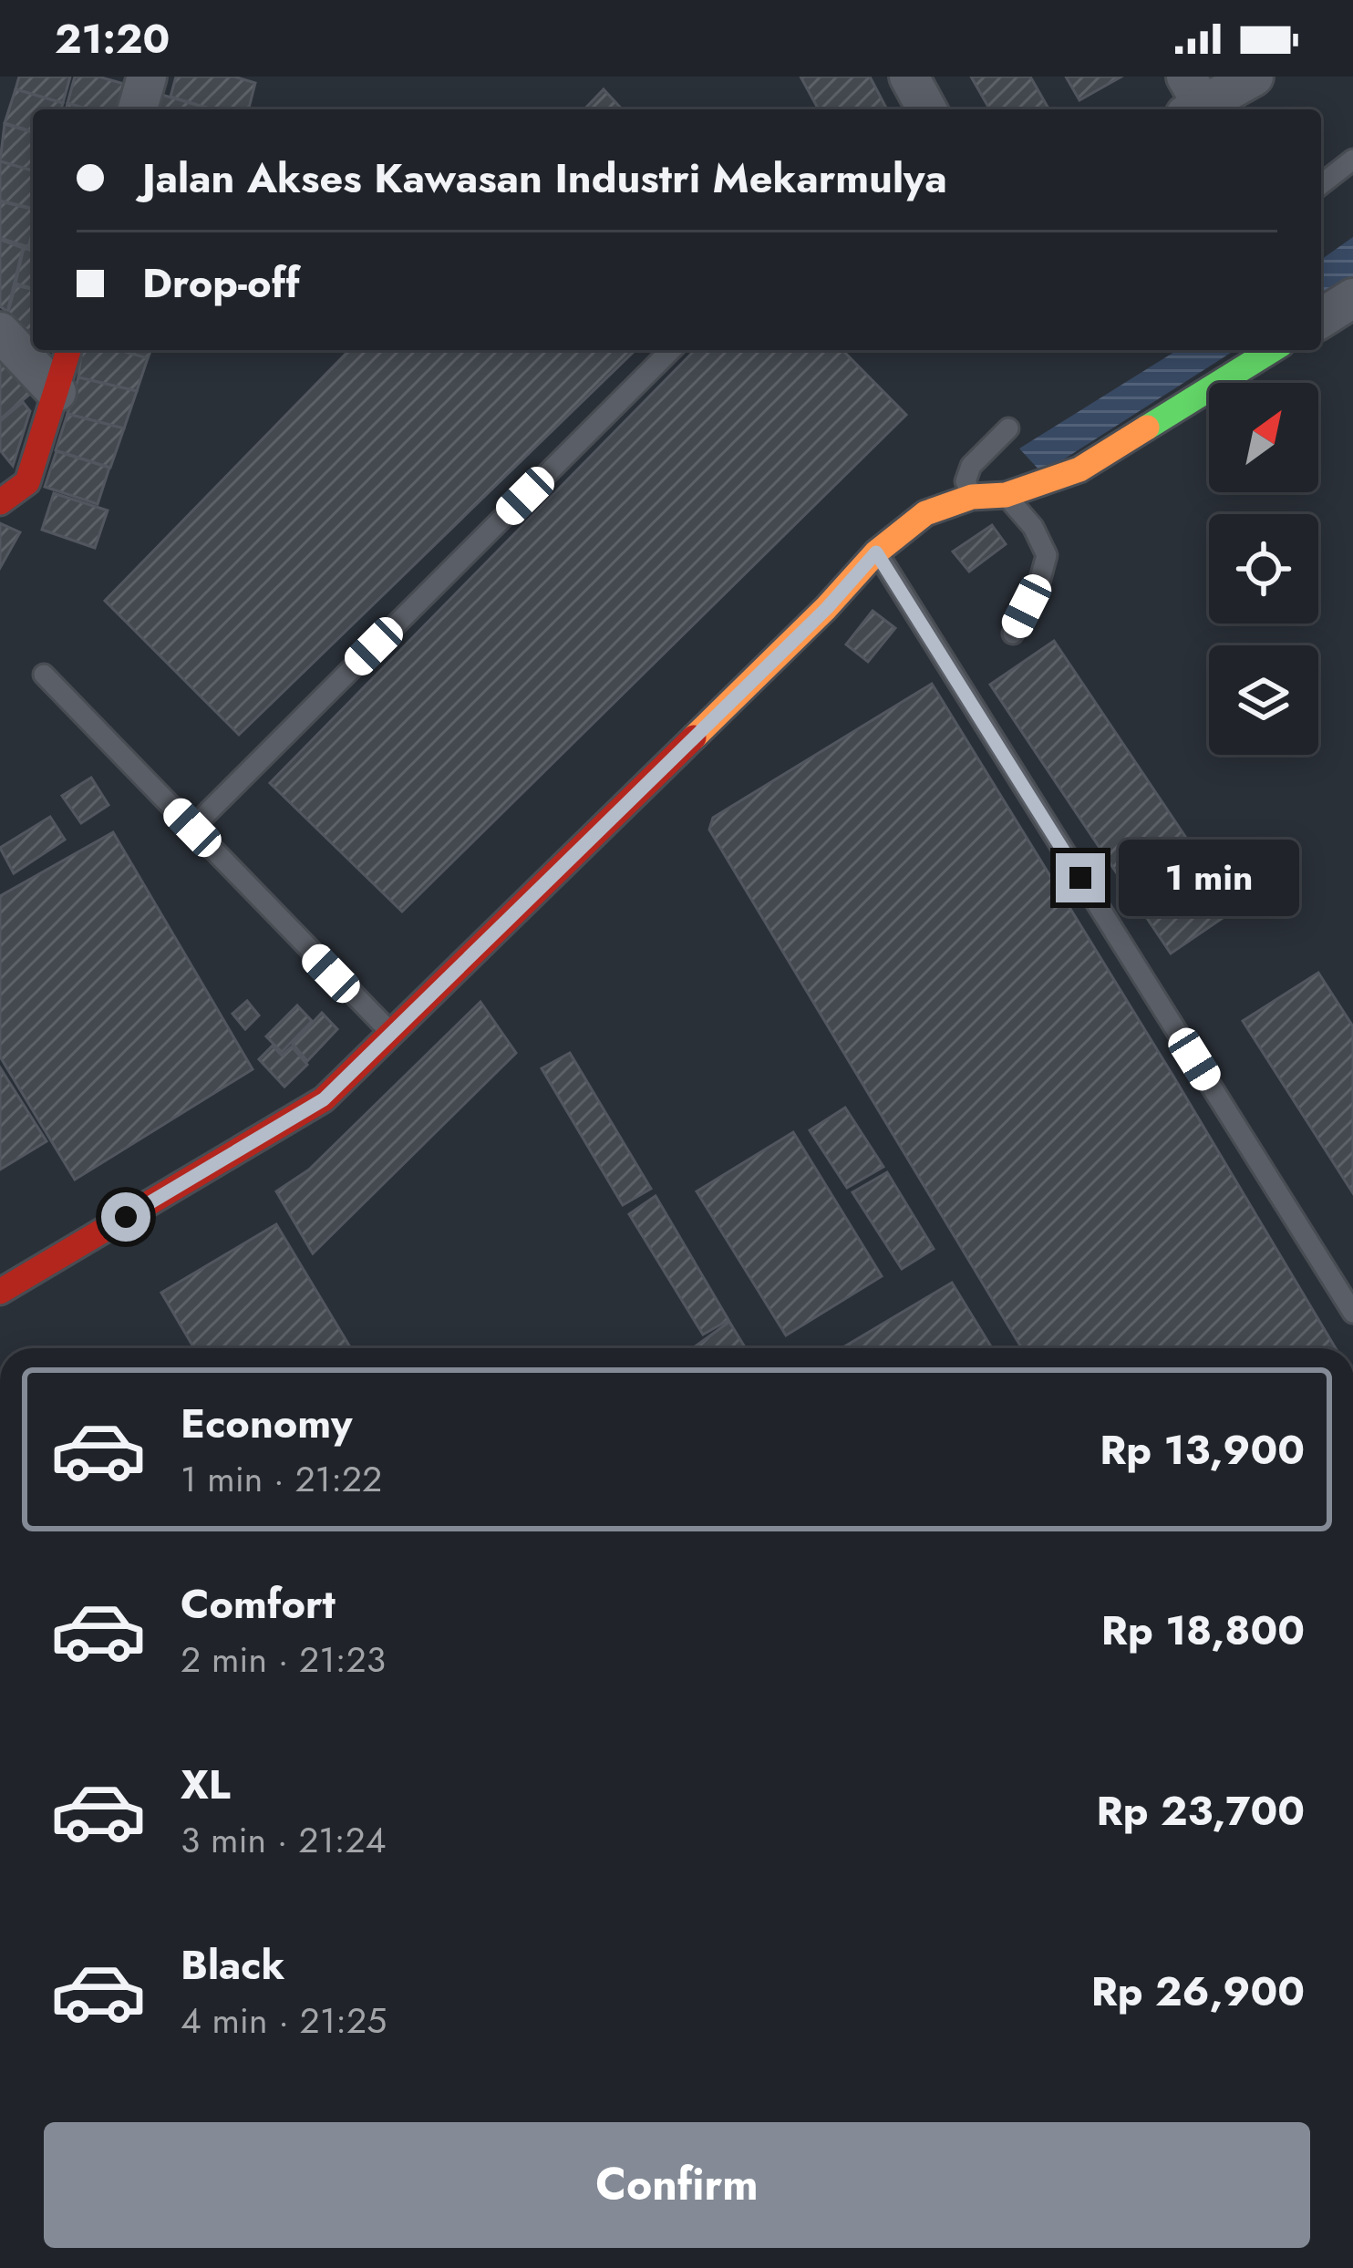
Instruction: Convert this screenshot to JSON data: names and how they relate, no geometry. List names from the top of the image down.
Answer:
{
  "north": "top right",
  "page": {
    "status": "21:20",
    "banner": ["Jalan Akses Kawasan Industri Mekarmulya", "Drop-off"],
    "bubble": "1 min",
    "list": [
      {
        "name": "Economy",
        "note": "1 min · 21:22",
        "value": "Rp 13,900"
      },
      {
        "name": "Comfort",
        "note": "2 min · 21:23",
        "value": "Rp 18,800"
      },
      {
        "name": "XL",
        "note": "3 min · 21:24",
        "value": "Rp 23,700"
      },
      {
        "name": "Black",
        "note": "4 min · 21:25",
        "value": "Rp 26,900"
      }
    ],
    "buttons": "Confirm"
  }
}
